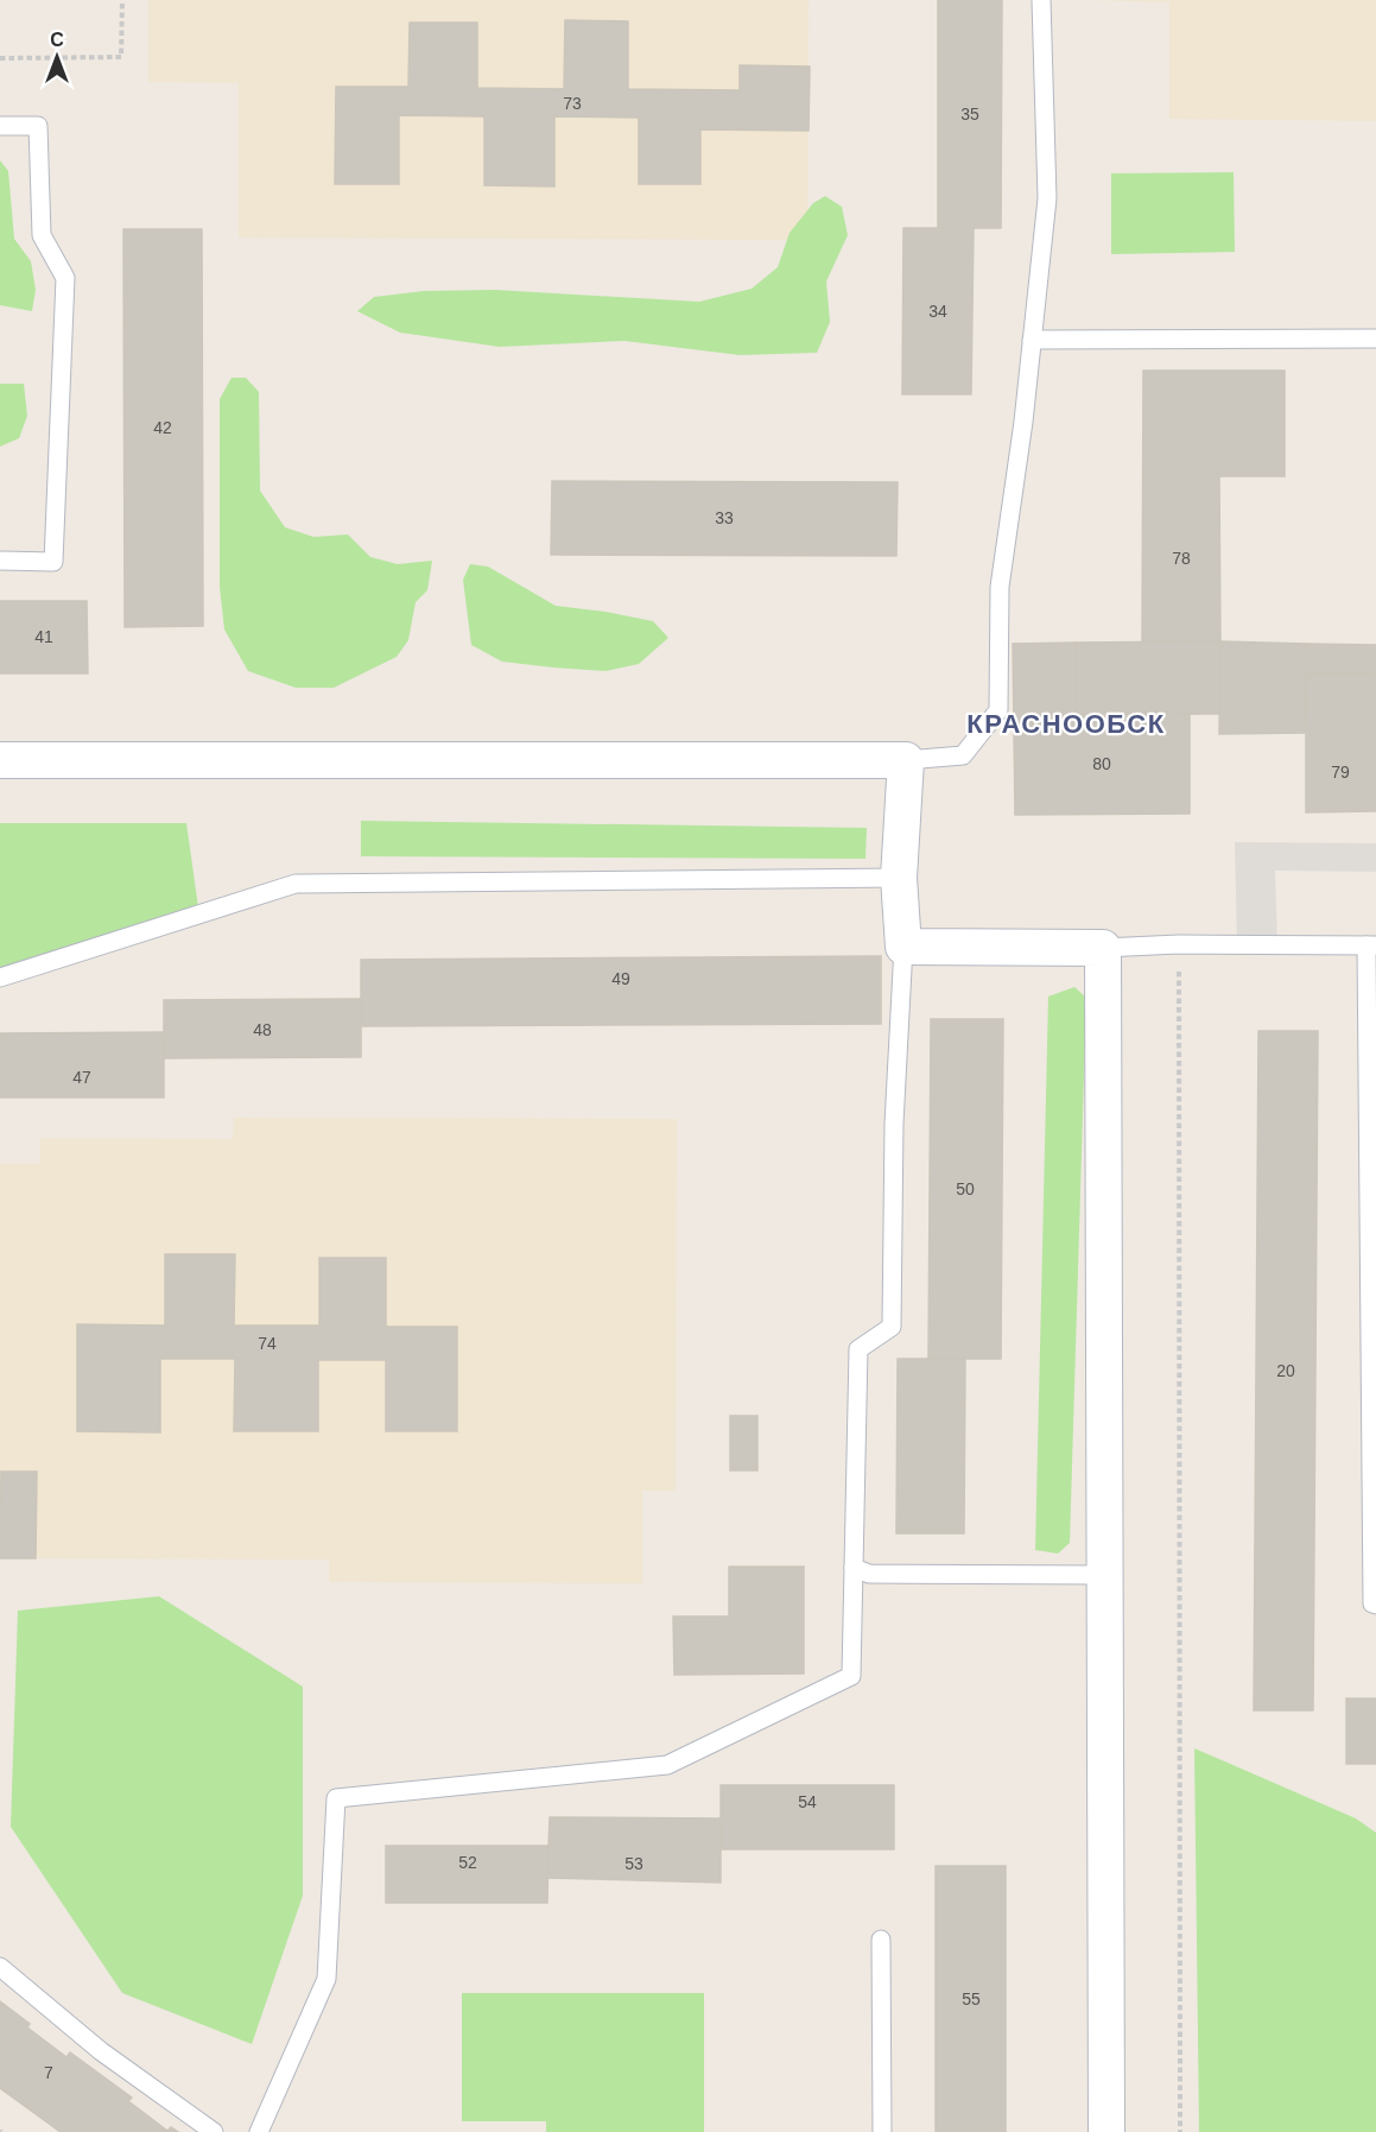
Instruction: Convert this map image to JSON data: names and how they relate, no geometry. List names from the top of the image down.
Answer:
{
  "districts": ["КРАСНООБСК"],
  "house_numbers": [
    "73",
    "35",
    "34",
    "42",
    "33",
    "78",
    "41",
    "80",
    "79",
    "49",
    "48",
    "47",
    "50",
    "74",
    "20",
    "54",
    "52",
    "53",
    "55",
    "7"
  ],
  "north": "top"
}
